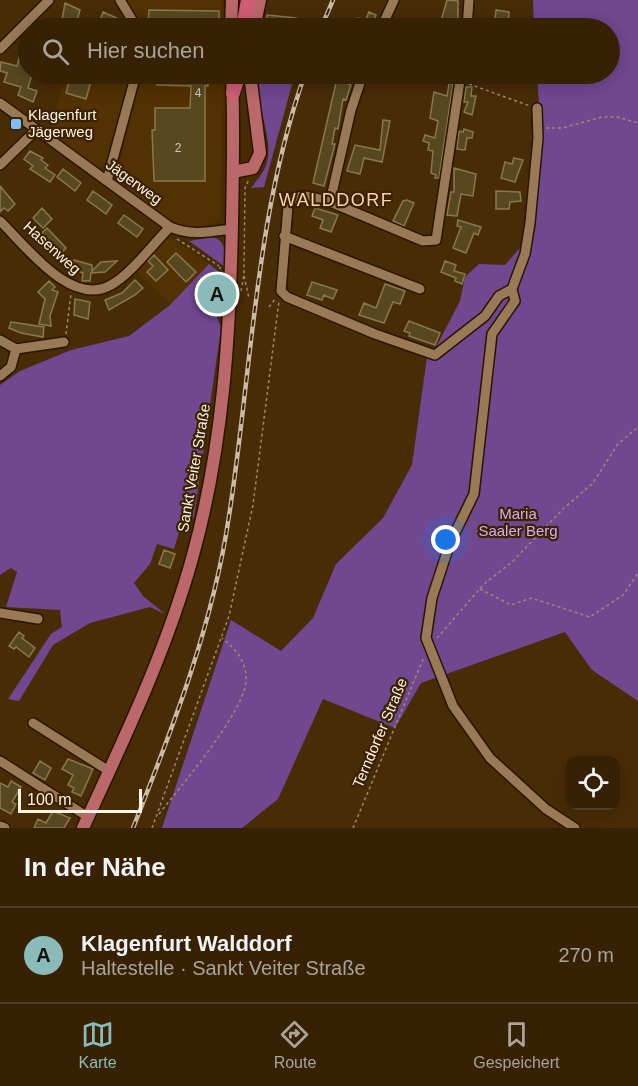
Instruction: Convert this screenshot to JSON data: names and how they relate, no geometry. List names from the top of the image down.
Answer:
{
  "streets": {
    "main road": ["Sankt Veiter Straße"],
    "street": ["Jägerweg", "Hasenweg"],
    "path": ["Terndorfer Straße"]
  },
  "crossings": [
    ["Jägerweg", "Hasenweg"],
    ["Jägerweg", "Sankt Veiter Straße"]
  ],
  "districts": ["WALDDORF"],
  "parks": ["Maria Saaler Berg"],
  "places": {
    "transit": ["Klagenfurt Jägerweg"]
  },
  "house_numbers": ["4", "2"],
  "scale_bar": "100 m",
  "page": {
    "search": "Hier suchen",
    "pins": "A",
    "scale": "100 m",
    "heading": "In der Nähe",
    "list": [
      {
        "mark": "A",
        "name": "Klagenfurt Walddorf",
        "note": "Haltestelle · Sankt Veiter Straße",
        "value": "270 m"
      }
    ],
    "nav": ["Karte", "Route", "Gespeichert"]
  }
}
